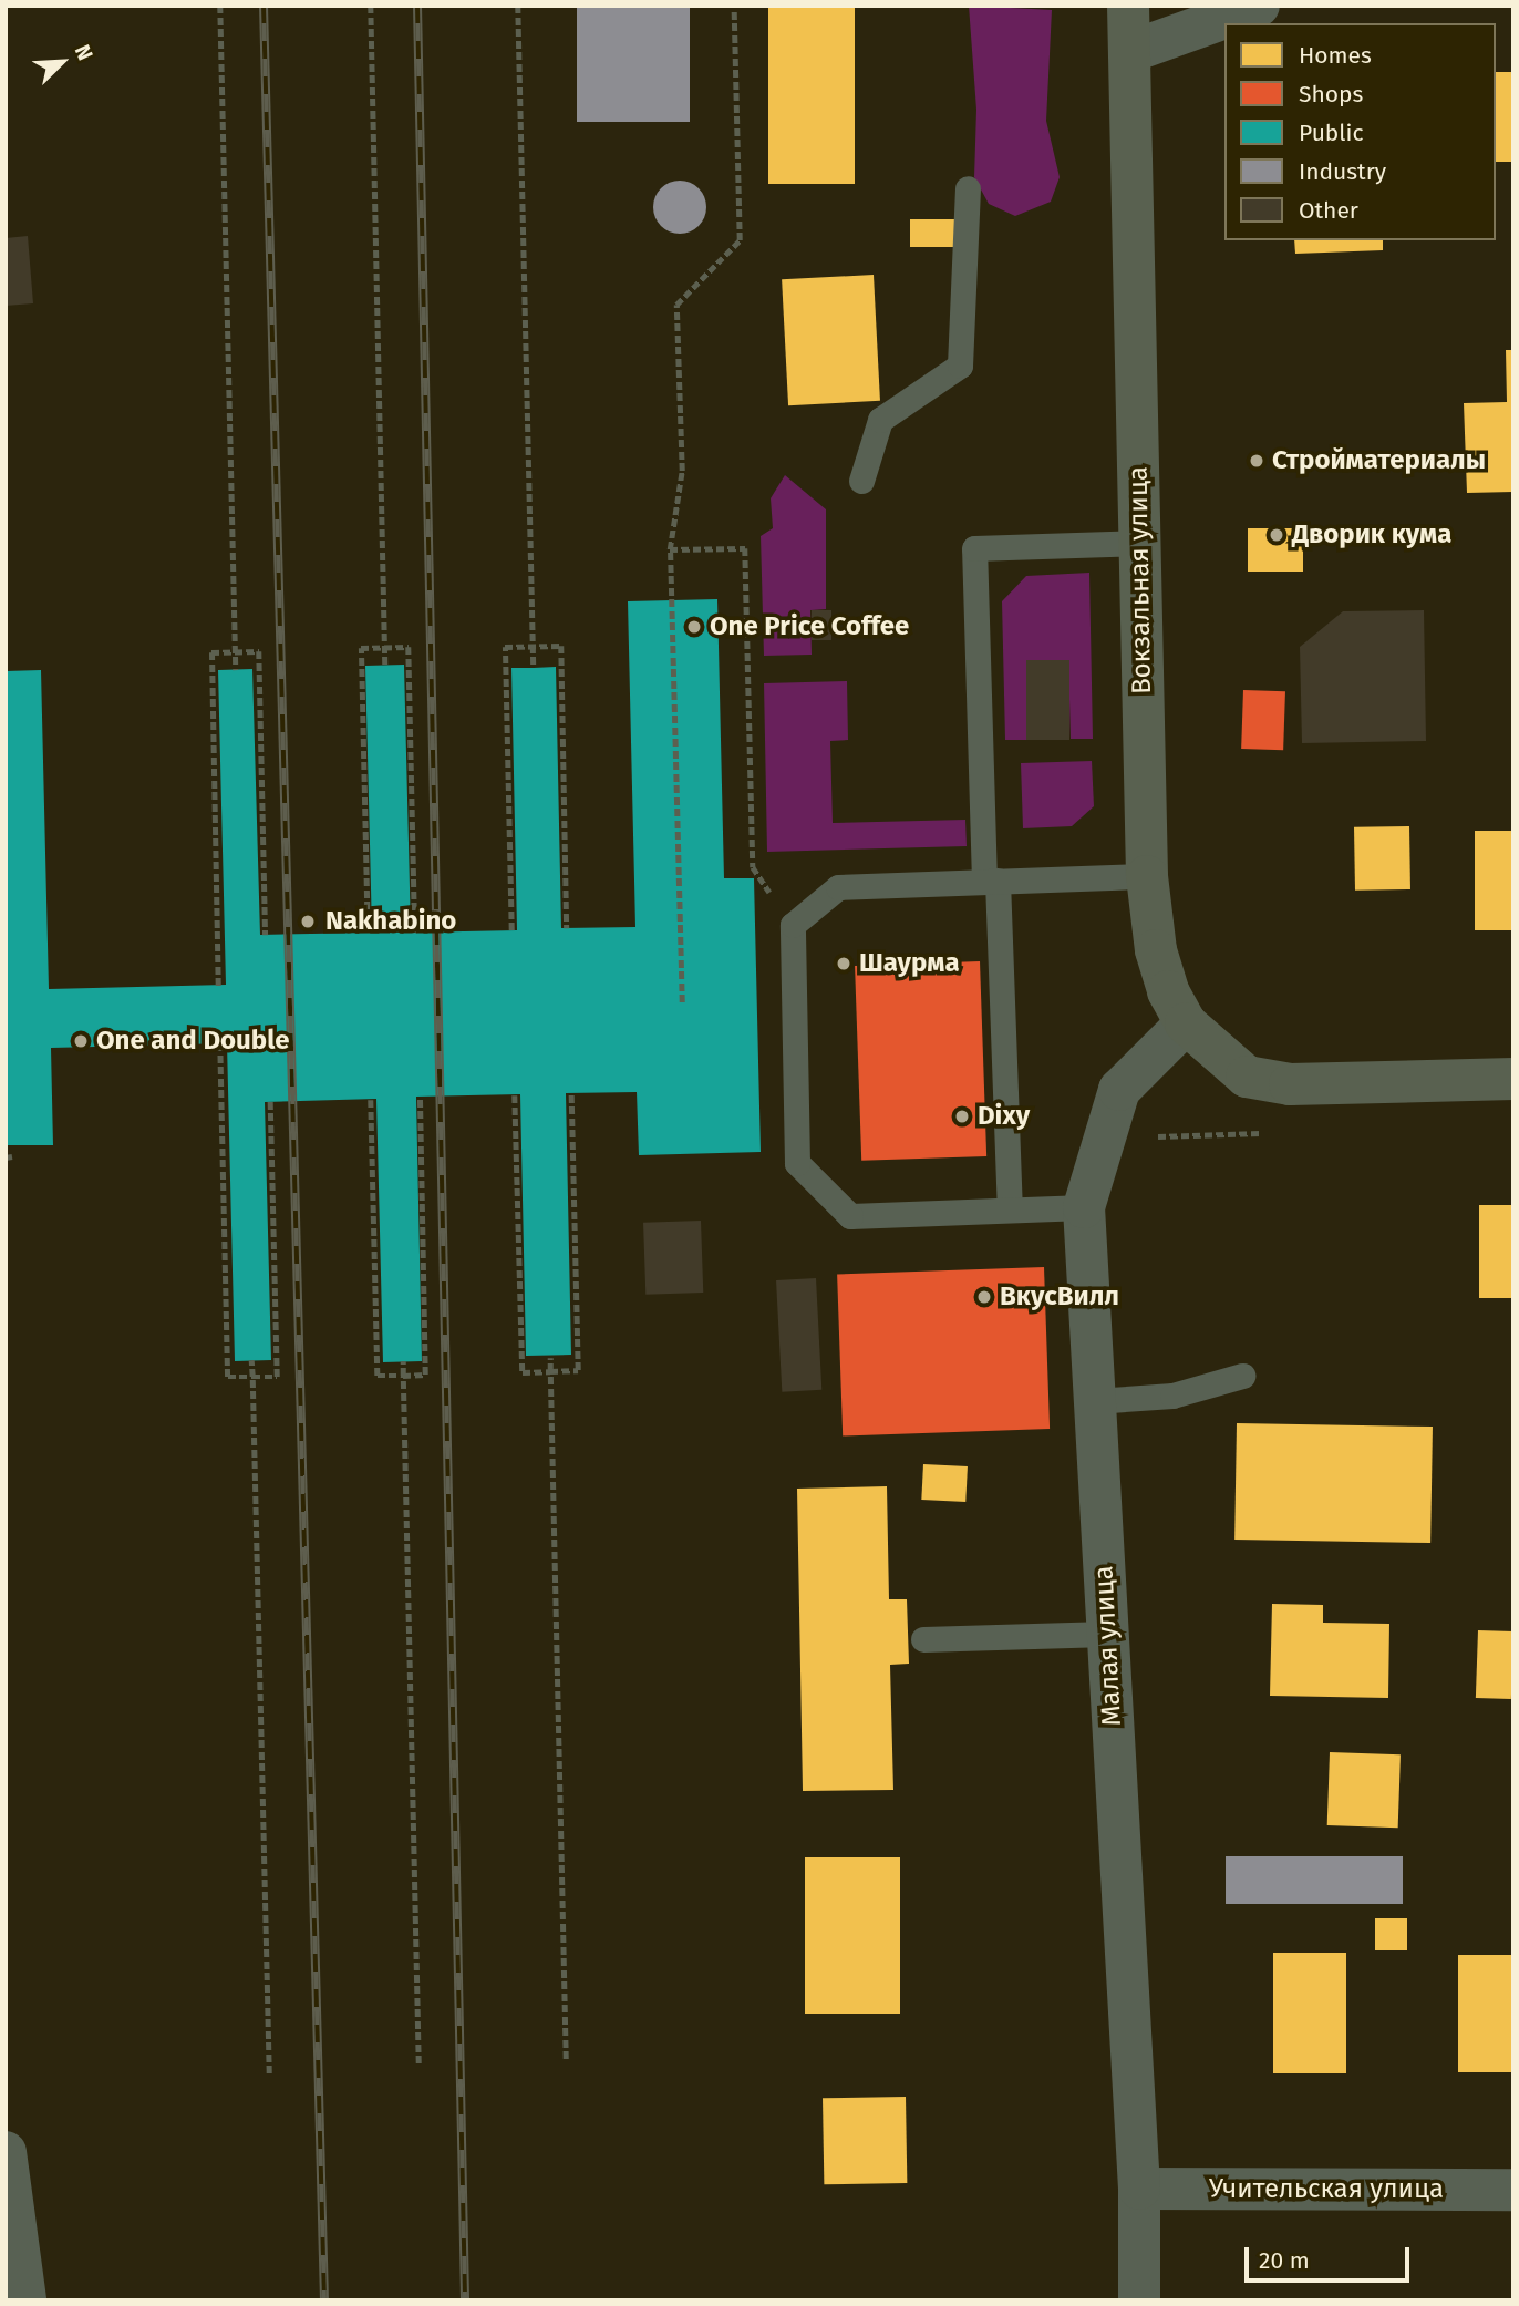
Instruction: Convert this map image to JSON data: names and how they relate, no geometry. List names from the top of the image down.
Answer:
{
  "streets": {
    "main road": ["Вокзальная улица"],
    "street": ["Малая улица", "Учительская улица"]
  },
  "crossings": [
    ["Вокзальная улица", "Малая улица"],
    ["Малая улица", "Учительская улица"]
  ],
  "places": [
    "Стройматериалы",
    "Дворик кума",
    "One Price Coffee",
    "Nakhabino",
    "Шаурма",
    "One and Double",
    "Dixy",
    "ВкусВилл"
  ],
  "legend": [
    "Homes",
    "Shops",
    "Public",
    "Industry",
    "Other"
  ],
  "scale_bar": "20 m",
  "north": "top right"
}
